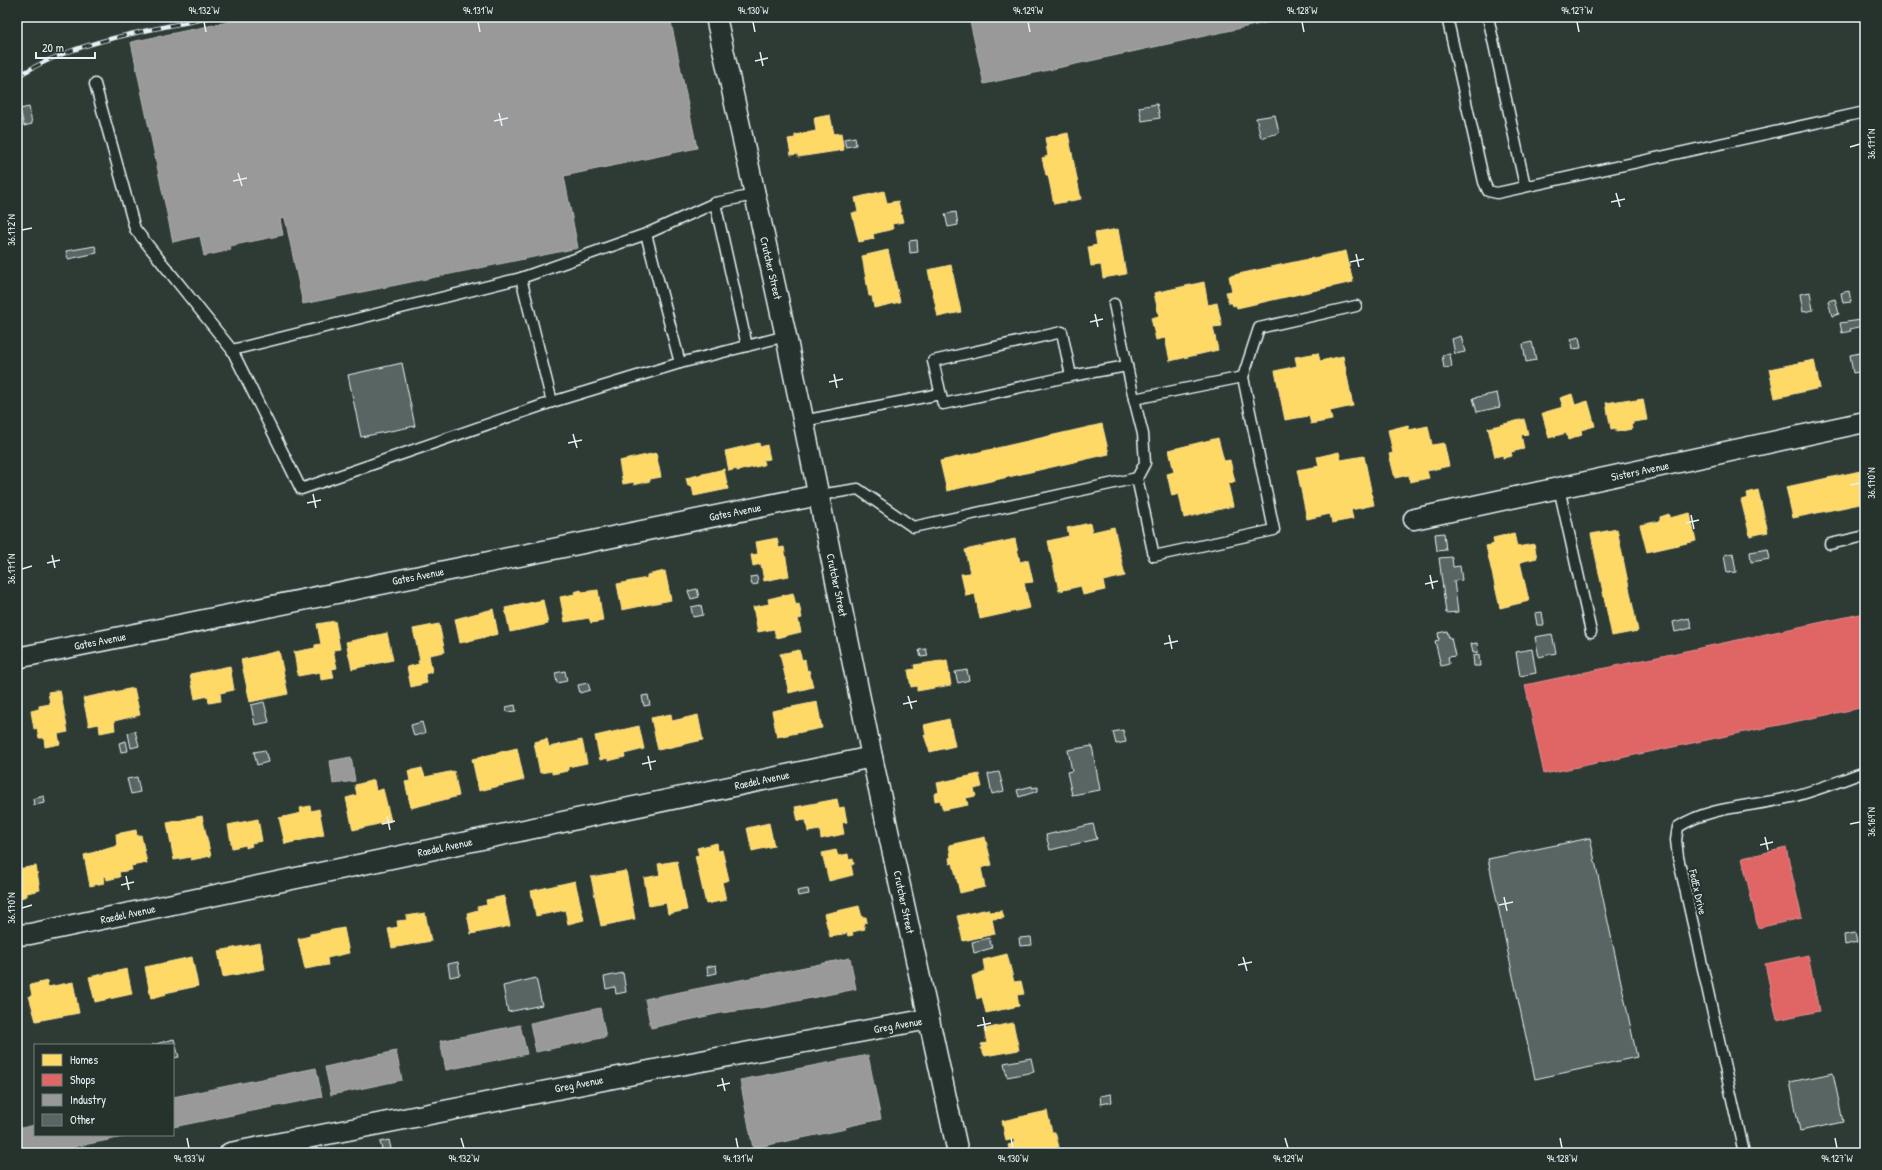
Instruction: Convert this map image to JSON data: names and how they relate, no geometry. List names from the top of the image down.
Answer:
{
  "streets": {
    "street": [
      "Crutcher Street",
      "Sisters Avenue",
      "Gates Avenue",
      "Raedel Avenue",
      "Greg Avenue"
    ],
    "lane": ["FedEx Drive"]
  },
  "crossings": [
    ["Crutcher Street", "Gates Avenue"],
    ["Crutcher Street", "Raedel Avenue"],
    ["Crutcher Street", "Greg Avenue"]
  ],
  "legend": [
    "Homes",
    "Shops",
    "Industry",
    "Other"
  ],
  "scale_bar": "20 m",
  "coordinates": [
    "94.132°W",
    "94.131°W",
    "94.130°W",
    "94.129°W",
    "94.128°W",
    "94.127°W",
    "36.171°N",
    "36.172°N",
    "36.170°N",
    "36.169°N",
    "94.133°W"
  ]
}
